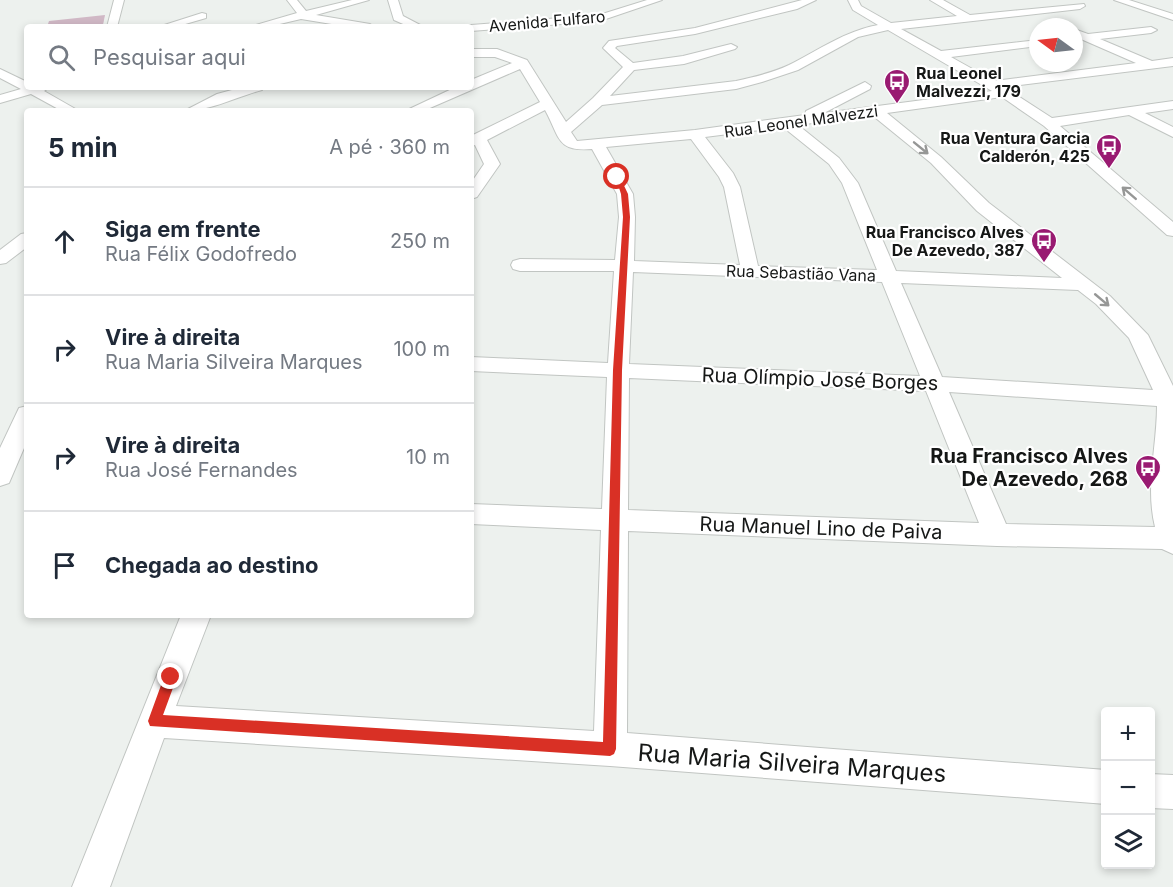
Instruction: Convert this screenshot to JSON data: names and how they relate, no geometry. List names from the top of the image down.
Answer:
{
  "streets": {
    "street": [
      "Avenida Fulfaro",
      "Rua Leonel Malvezzi",
      "Rua Sebastião Vana",
      "Rua Olímpio José Borges",
      "Rua Manuel Lino de Paiva",
      "Rua Maria Silveira Marques"
    ]
  },
  "places": {
    "bus stop": [
      "Rua Leonel Malvezzi, 179",
      "Rua Ventura Garcia Calderón, 425",
      "Rua Francisco Alves De Azevedo, 387",
      "Rua Francisco Alves De Azevedo, 268"
    ]
  },
  "north": "left",
  "page": {
    "search": "Pesquisar aqui",
    "heading": ["5 min", "A pé · 360 m"],
    "list": [
      ["Siga em frente", "Rua Félix Godofredo", "250 m"],
      ["Vire à direita", "Rua Maria Silveira Marques", "100 m"],
      ["Vire à direita", "Rua José Fernandes", "10 m"],
      "Chegada ao destino"
    ],
    "map_buttons": ["+", "−"]
  }
}
